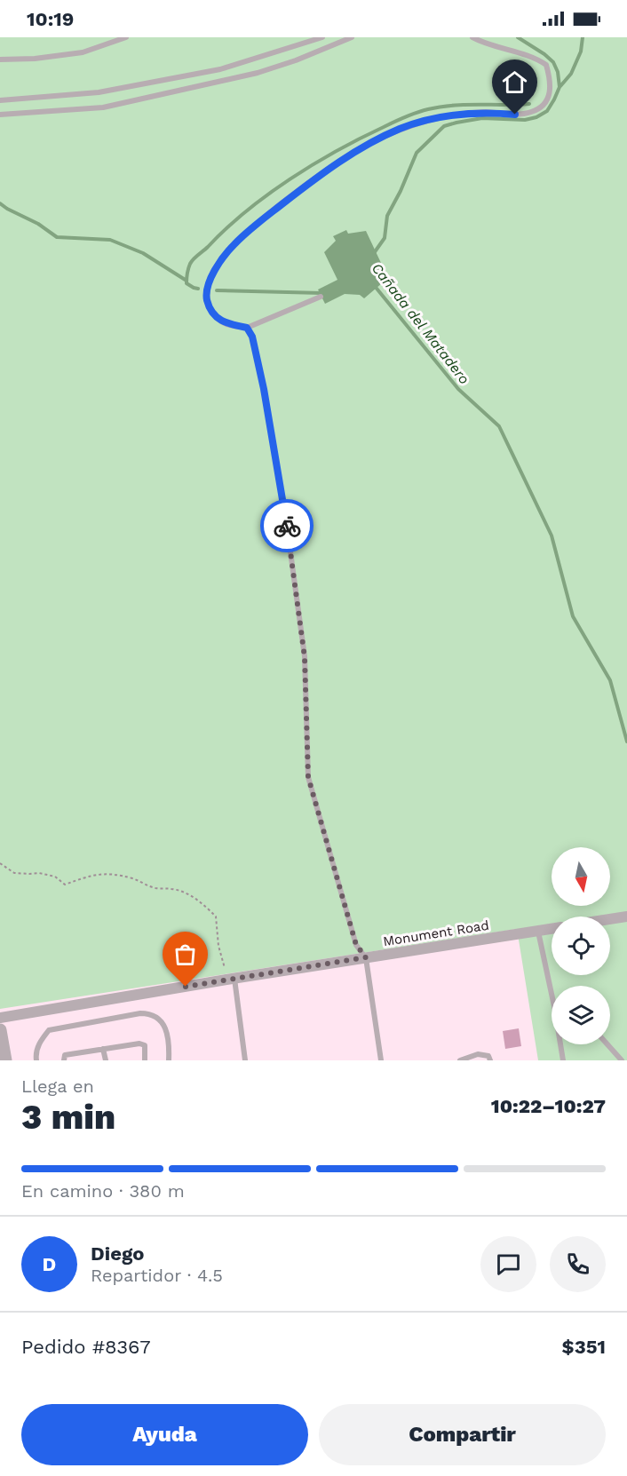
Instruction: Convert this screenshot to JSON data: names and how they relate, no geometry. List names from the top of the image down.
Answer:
{
  "streets": {
    "street": ["Monument Road"]
  },
  "water": ["Cañada del Matadero"],
  "north": "bottom",
  "page": {
    "status": "10:19",
    "heading": ["3 min", "Llega en", "10:22–10:27"],
    "panel": [
      "Diego",
      "Repartidor · 4.5",
      "Pedido #8367",
      "$351"
    ],
    "bar": "En camino · 380 m",
    "round": "D",
    "buttons": ["Ayuda", "Compartir"]
  }
}
